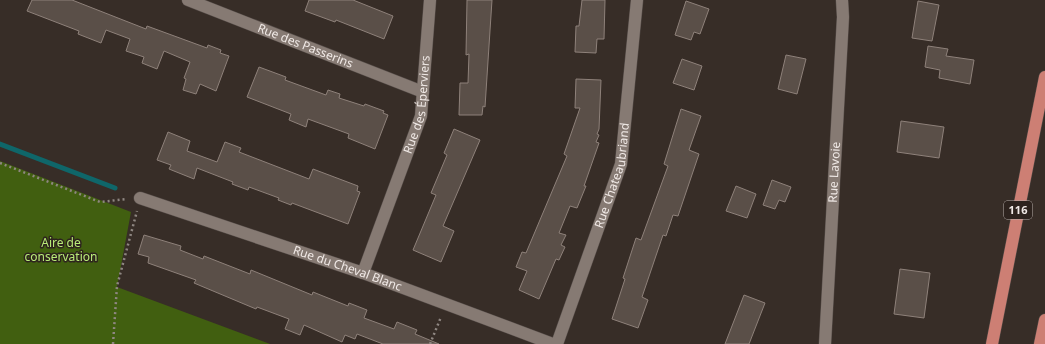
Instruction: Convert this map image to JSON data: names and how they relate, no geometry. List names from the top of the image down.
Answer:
{
  "streets": {
    "main road": ["116"],
    "street": [
      "Rue des Passerins",
      "Rue des Éperviers",
      "Rue Lavoie",
      "Rue Chateaubriand",
      "Rue du Cheval Blanc"
    ]
  },
  "crossings": [
    ["Rue des Passerins", "Rue des Éperviers"],
    ["Rue des Éperviers", "Rue du Cheval Blanc"]
  ],
  "parks": ["Aire de conservation"]
}
